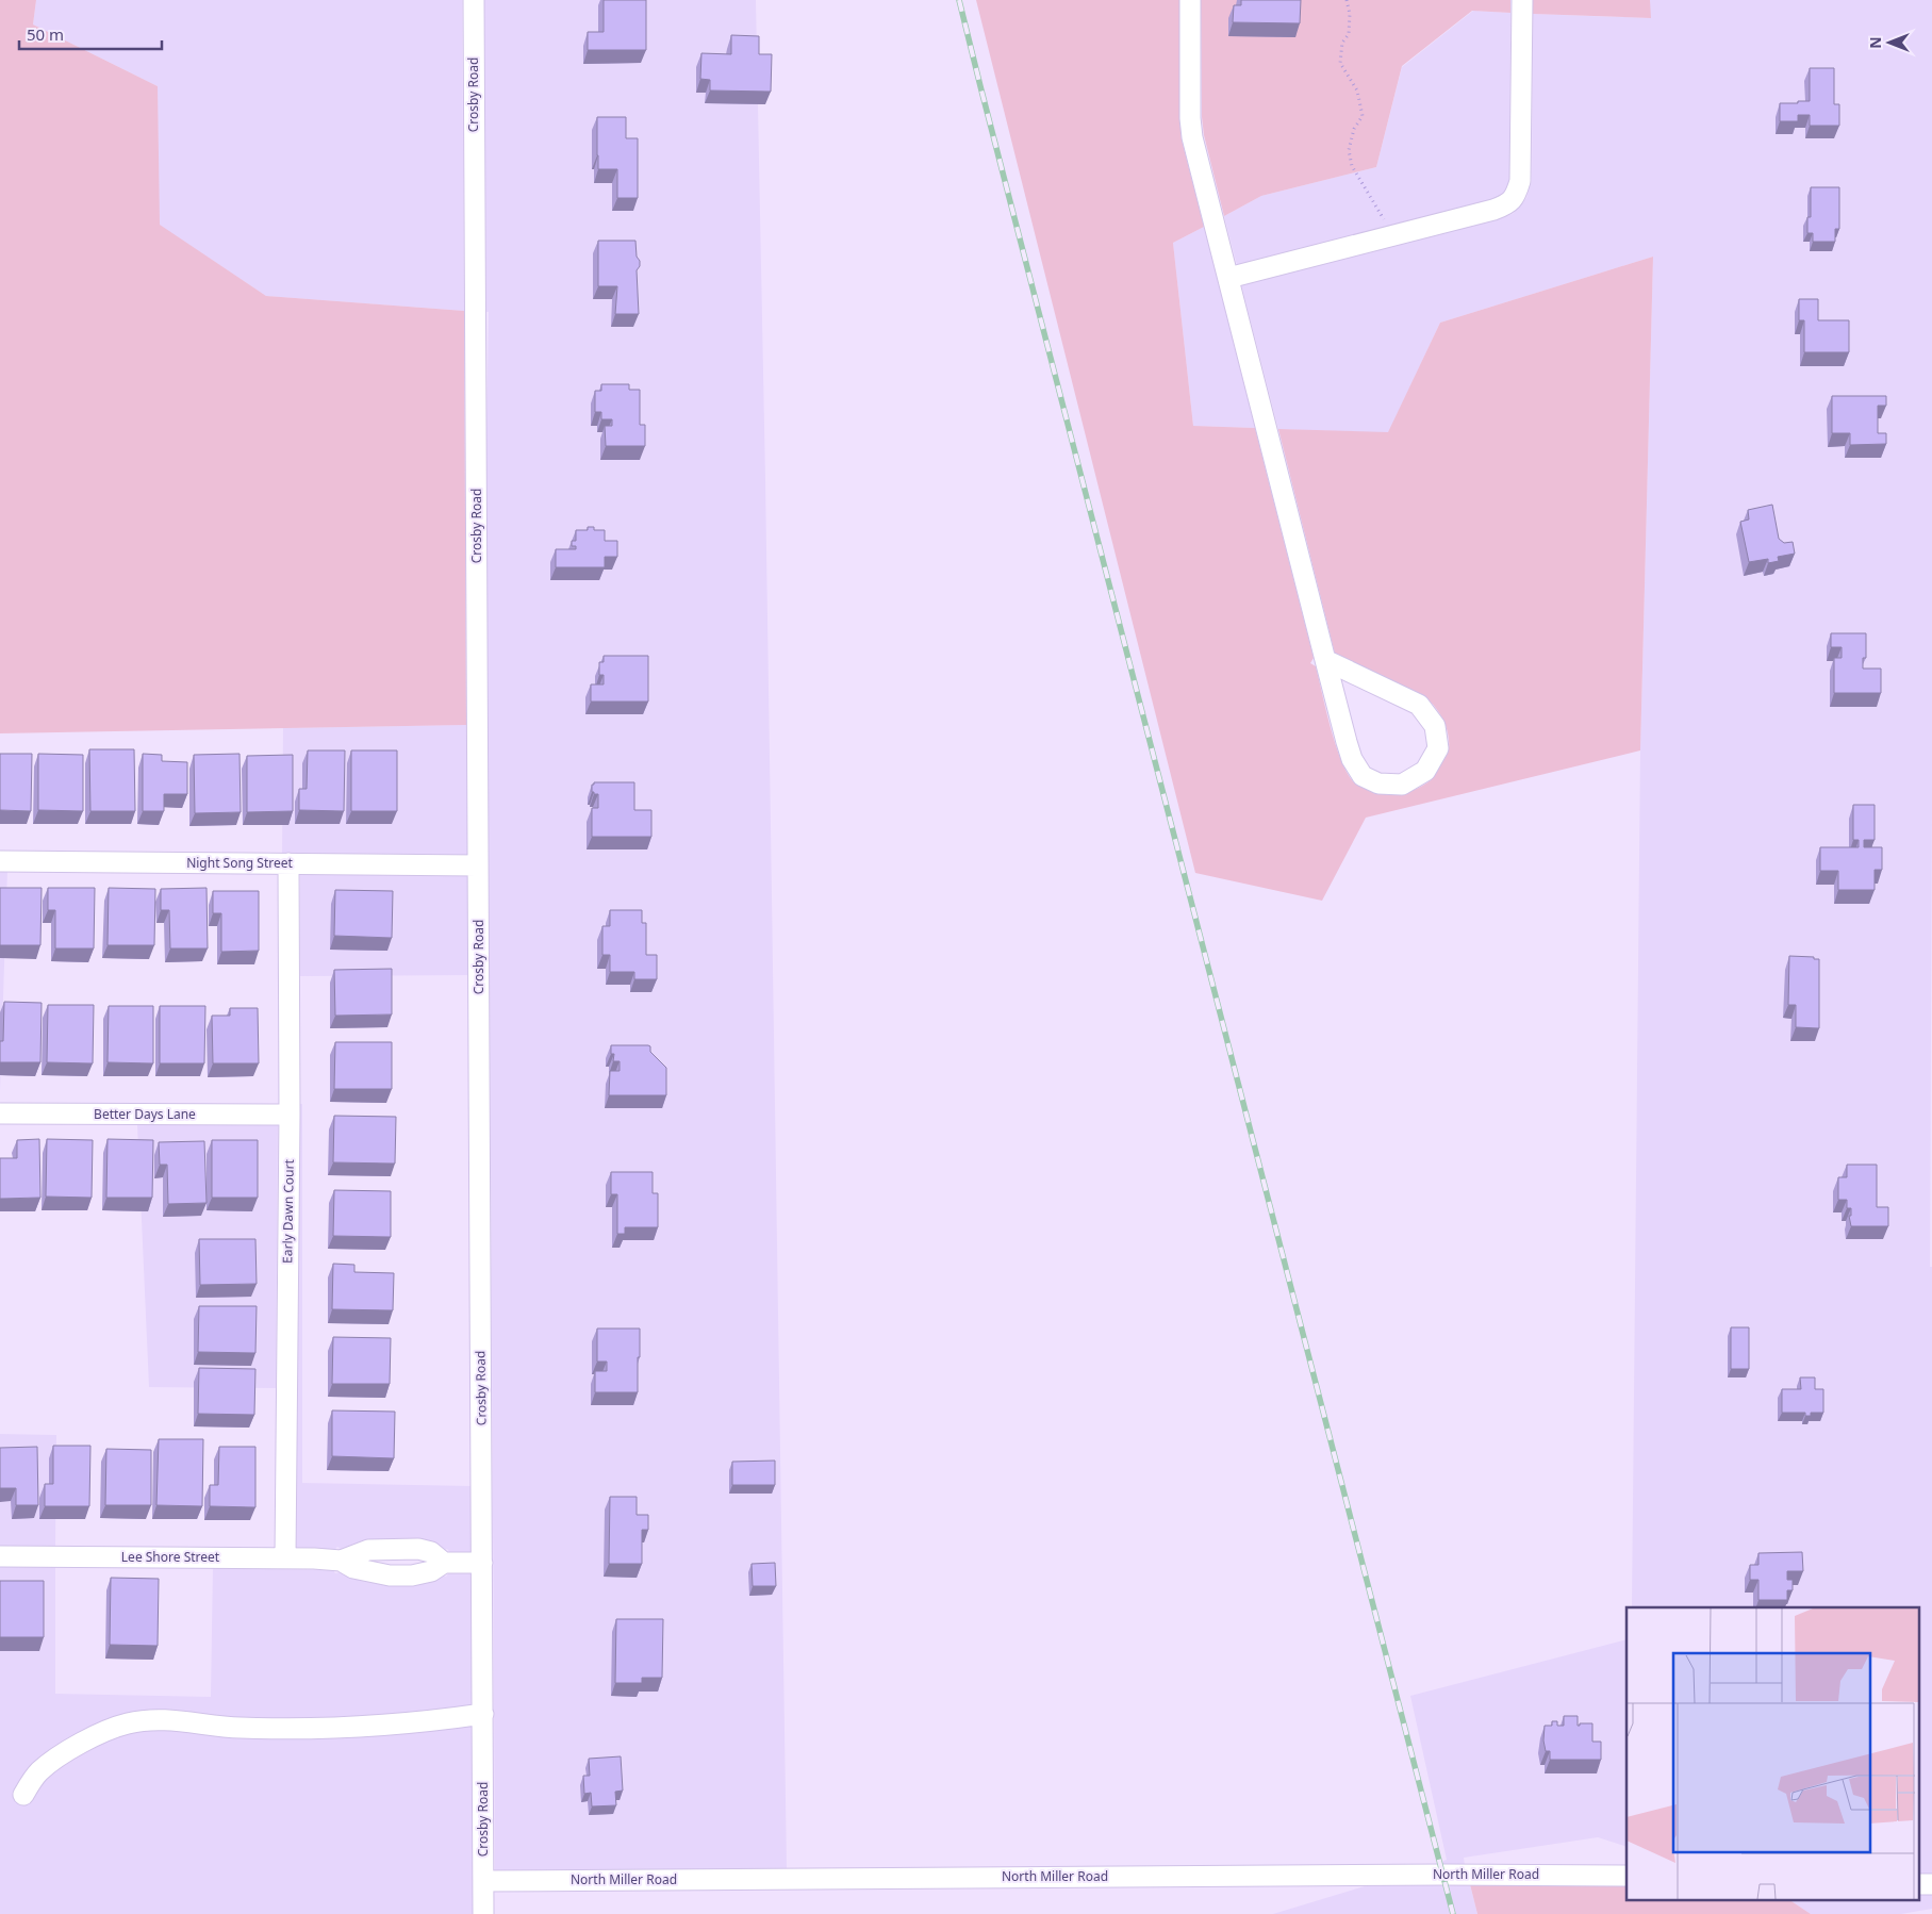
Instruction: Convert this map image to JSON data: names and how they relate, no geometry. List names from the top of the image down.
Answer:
{
  "streets": {
    "street": [
      "Crosby Road",
      "Night Song Street",
      "Better Days Lane",
      "Early Dawn Court",
      "Lee Shore Street",
      "North Miller Road"
    ]
  },
  "crossings": [
    ["Crosby Road", "Night Song Street"],
    ["Crosby Road", "North Miller Road"],
    ["Night Song Street", "Early Dawn Court"],
    ["Better Days Lane", "Early Dawn Court"],
    ["Early Dawn Court", "Lee Shore Street"]
  ],
  "scale_bar": "50 m",
  "north": "left"
}
